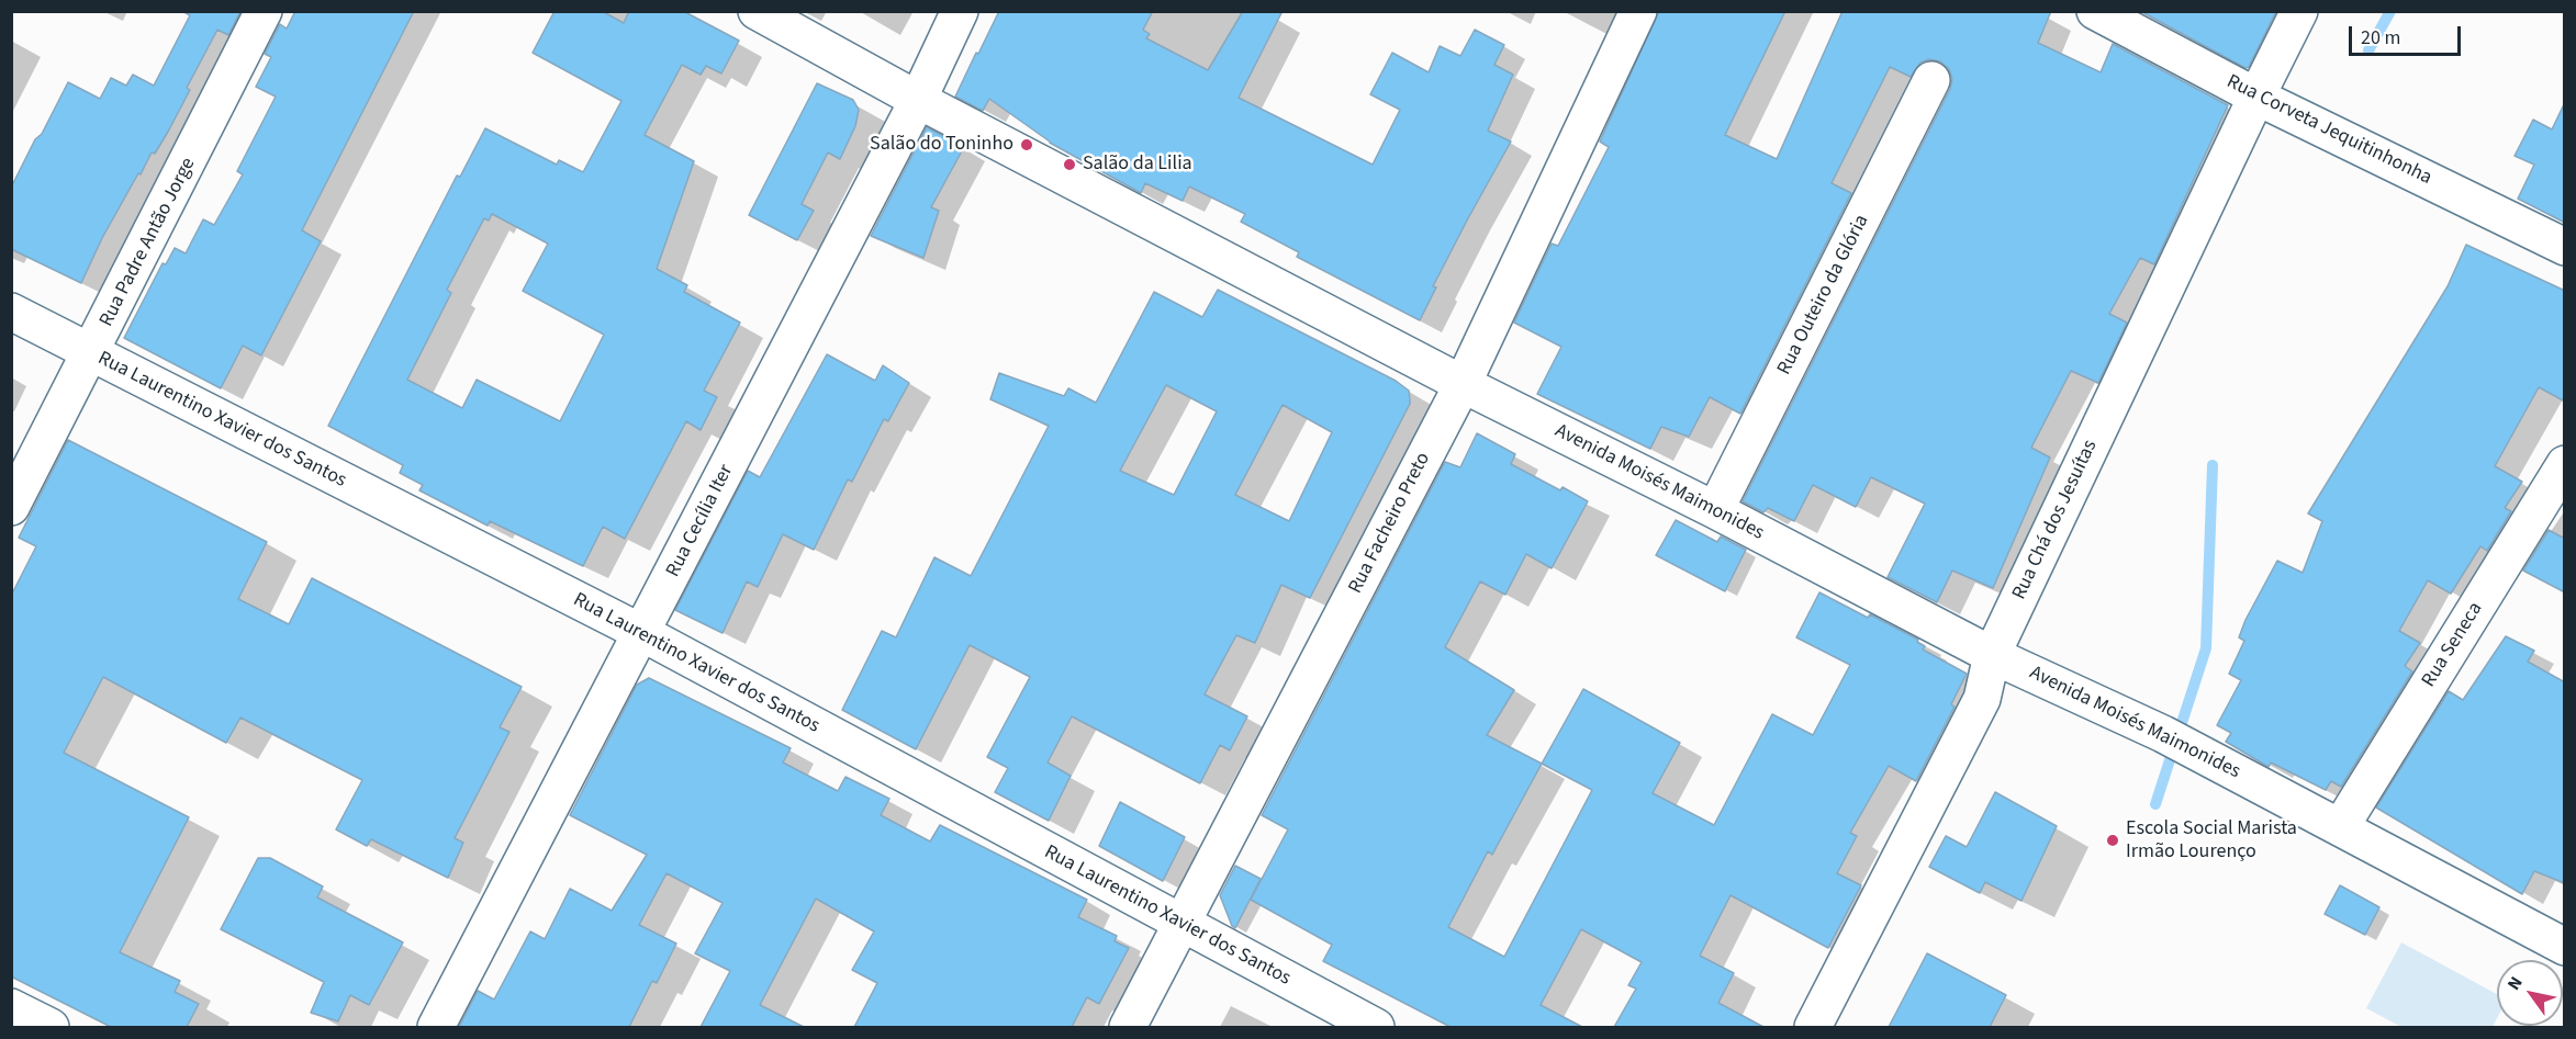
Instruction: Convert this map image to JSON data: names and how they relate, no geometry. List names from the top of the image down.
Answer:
{
  "streets": {
    "street": [
      "Rua Corveta Jequitinhonha",
      "Rua Padre Antão Jorge",
      "Rua Outeiro da Glória",
      "Rua Laurentino Xavier dos Santos",
      "Avenida Moisés Maimonides",
      "Rua Chá dos Jesuítas",
      "Rua Cecília Iter",
      "Rua Facheiro Preto",
      "Rua Seneca"
    ]
  },
  "crossings": [
    ["Rua Corveta Jequitinhonha", "Rua Chá dos Jesuítas"],
    ["Rua Padre Antão Jorge", "Rua Laurentino Xavier dos Santos"],
    ["Rua Outeiro da Glória", "Avenida Moisés Maimonides"],
    ["Rua Laurentino Xavier dos Santos", "Rua Cecília Iter"],
    ["Rua Laurentino Xavier dos Santos", "Rua Facheiro Preto"],
    ["Avenida Moisés Maimonides", "Rua Chá dos Jesuítas"],
    ["Avenida Moisés Maimonides", "Rua Cecília Iter"],
    ["Avenida Moisés Maimonides", "Rua Facheiro Preto"],
    ["Avenida Moisés Maimonides", "Rua Seneca"]
  ],
  "places": ["Salão do Toninho", "Salão da Lilia", "Escola Social Marista Irmão Lourenço"],
  "scale_bar": "20 m",
  "north": "top left"
}
